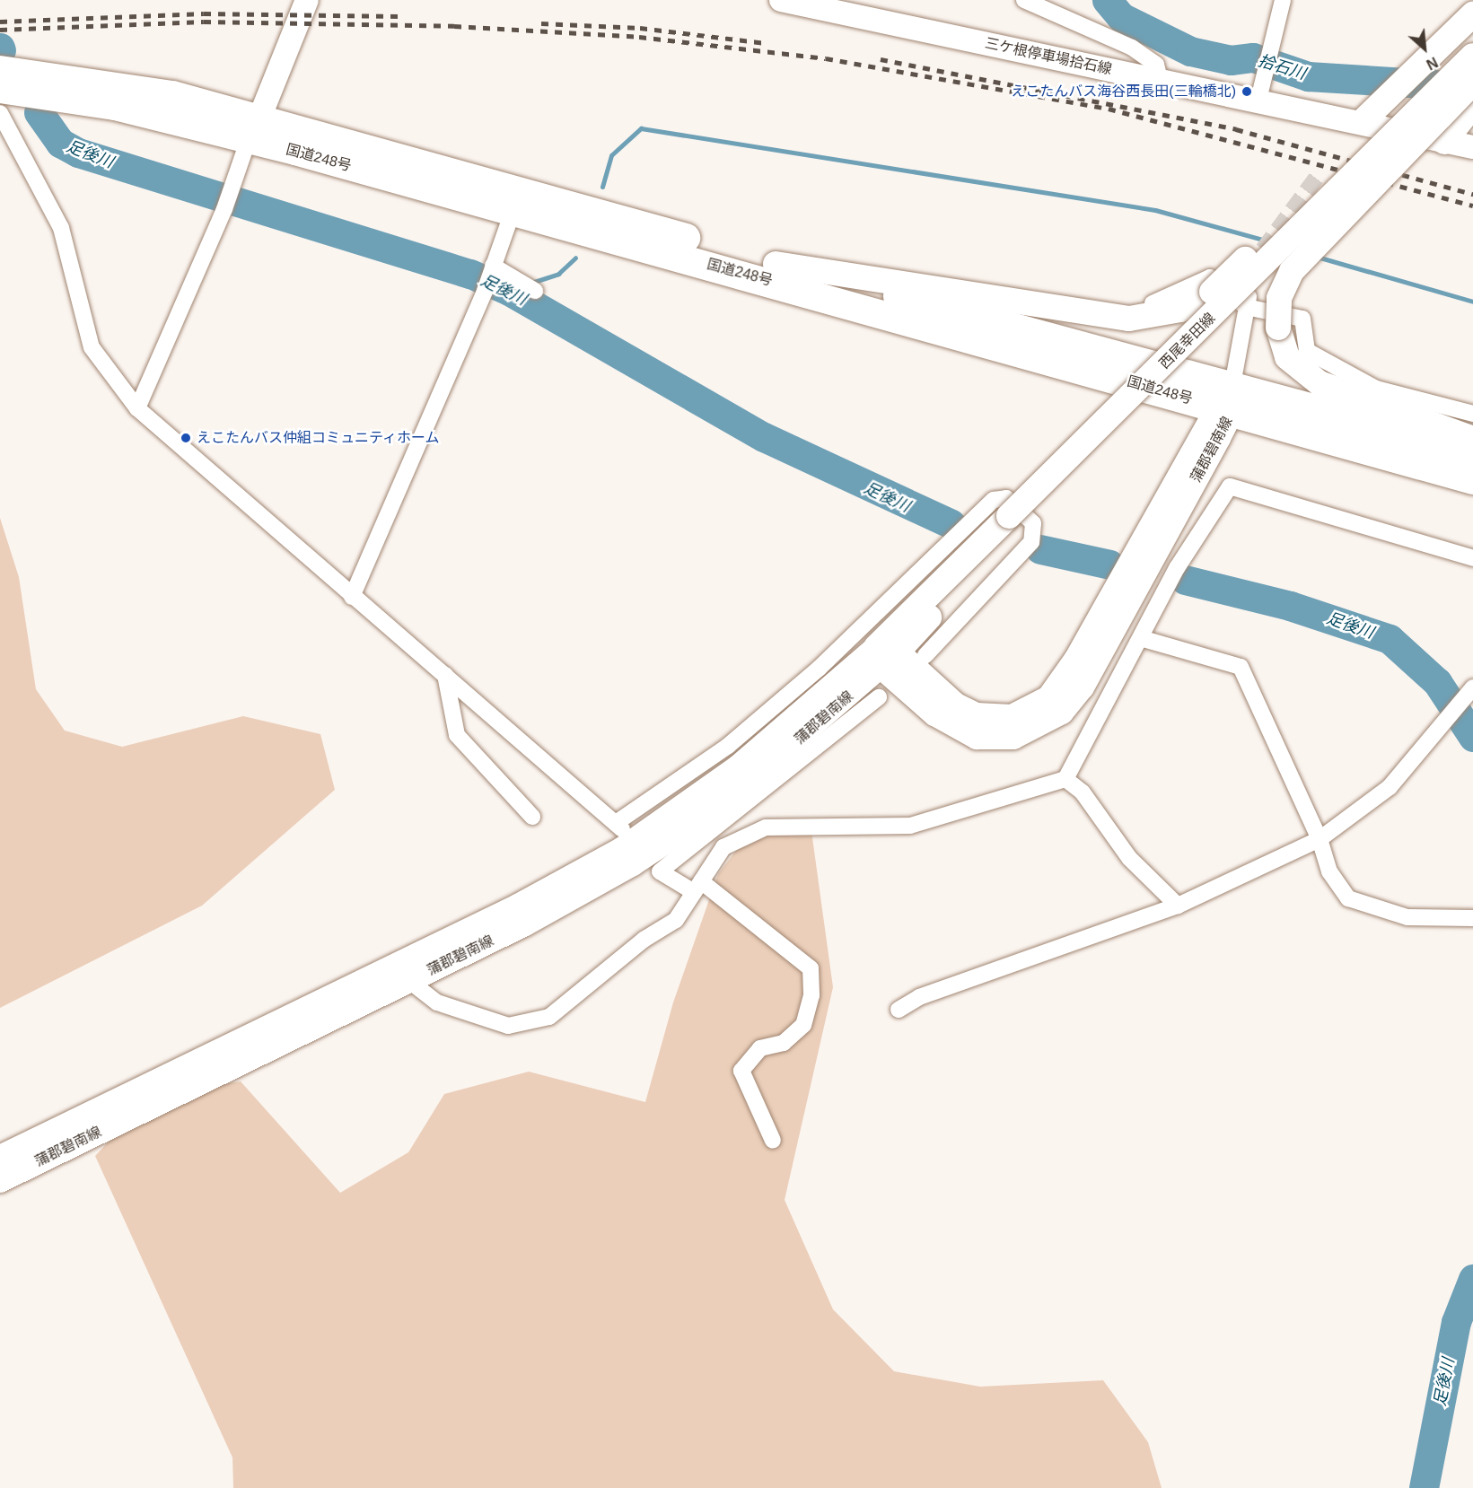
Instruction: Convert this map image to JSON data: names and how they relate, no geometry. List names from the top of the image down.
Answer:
{
  "streets": {
    "highway": ["国道248号"],
    "main road": ["三ケ根停車場拾石線", "西尾幸田線", "蒲郡碧南線"]
  },
  "crossings": [
    ["国道248号", "蒲郡碧南線"],
    ["西尾幸田線", "蒲郡碧南線"]
  ],
  "water": ["拾石川", "足後川"],
  "places": ["えこたんバス海谷西長田(三輪橋北)", "えこたんバス仲組コミュニティホーム"],
  "north": "bottom right"
}
